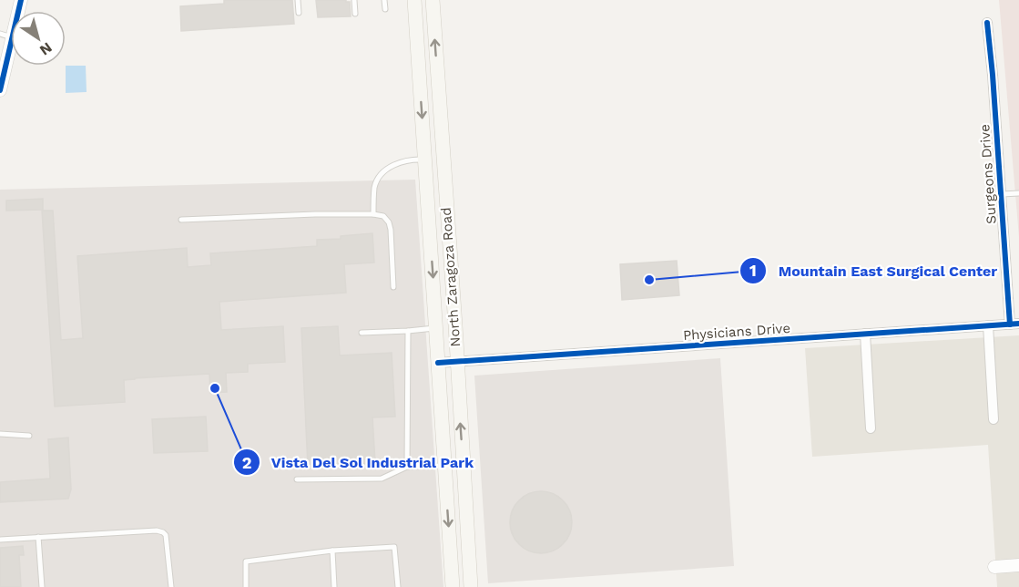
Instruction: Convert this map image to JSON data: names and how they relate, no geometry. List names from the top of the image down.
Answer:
{
  "streets": {
    "main road": ["North Zaragoza Road"],
    "street": ["Surgeons Drive", "Physicians Drive"]
  },
  "crossings": [
    ["Surgeons Drive", "Physicians Drive"],
    ["North Zaragoza Road", "Physicians Drive"]
  ],
  "places": ["Mountain East Surgical Center", "Vista Del Sol Industrial Park"],
  "north": "bottom right"
}
